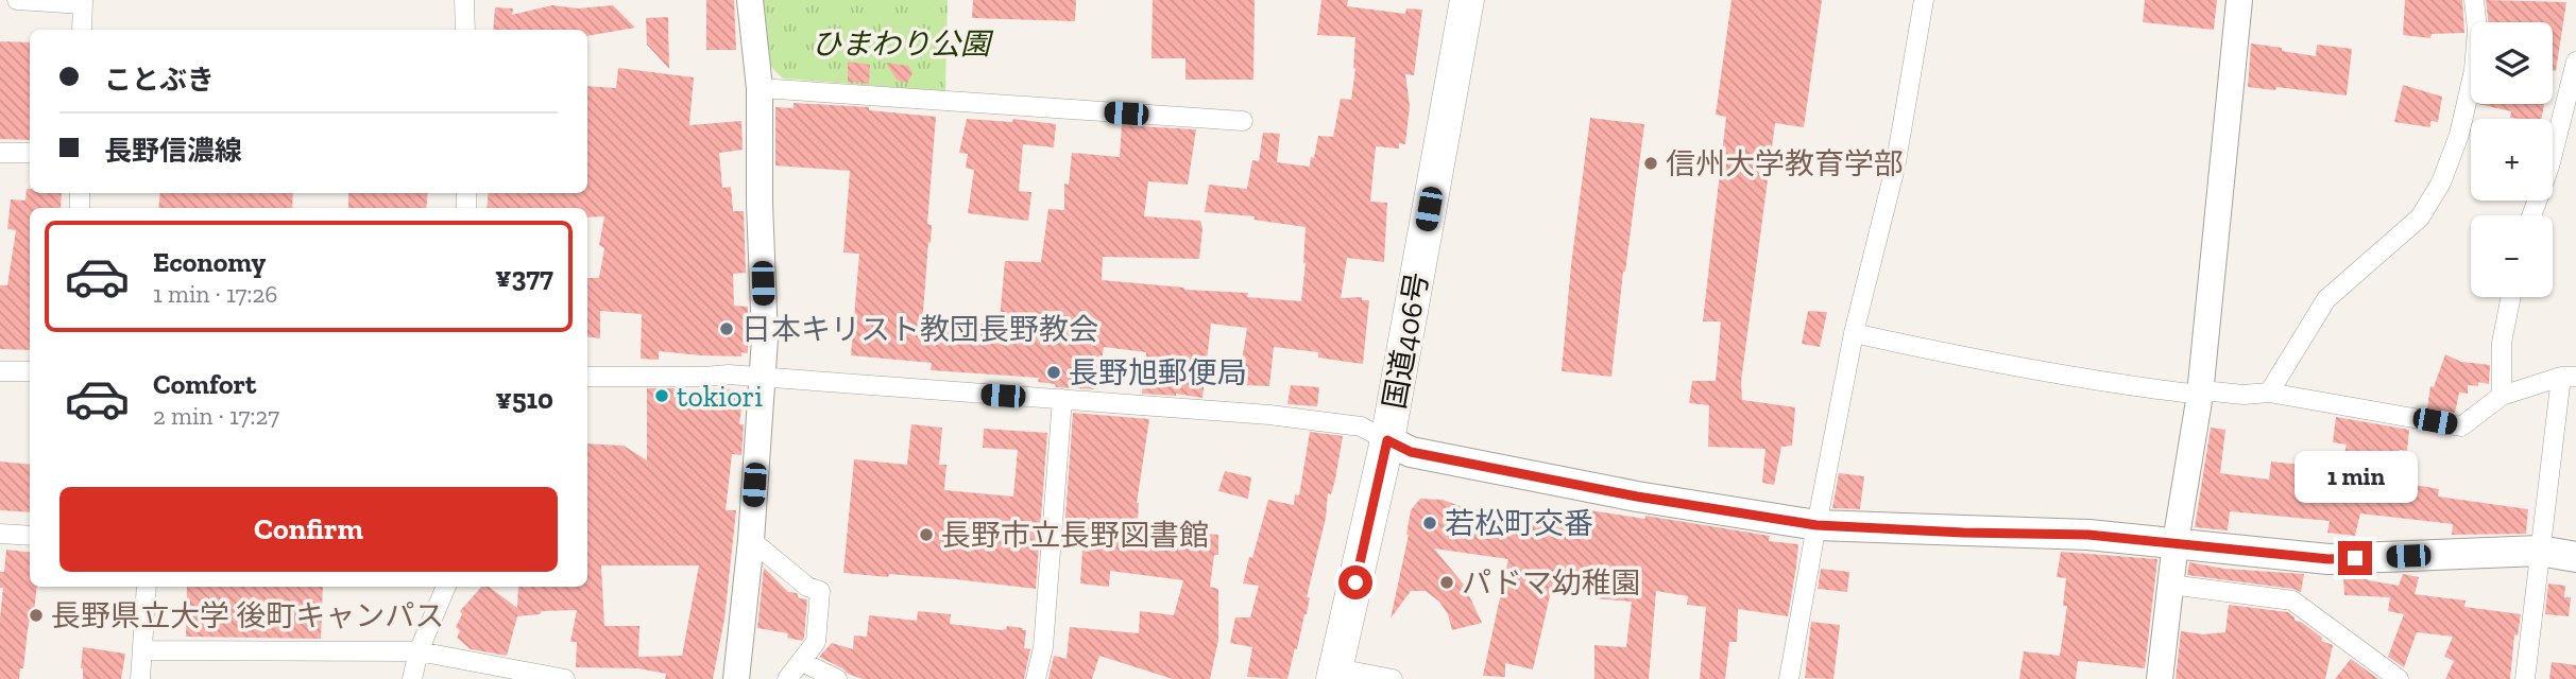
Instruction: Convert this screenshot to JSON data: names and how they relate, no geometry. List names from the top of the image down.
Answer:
{
  "streets": {
    "highway": ["国道406号"]
  },
  "parks": ["ひまわり公園"],
  "places": [
    "信州大学教育学部",
    "日本キリスト教団長野教会",
    "長野旭郵便局",
    "tokiori",
    "若松町交番",
    "長野市立長野図書館",
    "パドマ幼稚園",
    "長野県立大学 後町キャンパス"
  ],
  "page": {
    "map_buttons": ["+", "−"],
    "banner": ["ことぶき", "長野信濃線"],
    "list": [
      {
        "name": "Economy",
        "note": "1 min · 17:26",
        "value": "¥377"
      },
      {
        "name": "Comfort",
        "note": "2 min · 17:27",
        "value": "¥510"
      }
    ],
    "bubble": "1 min",
    "buttons": "Confirm"
  }
}
